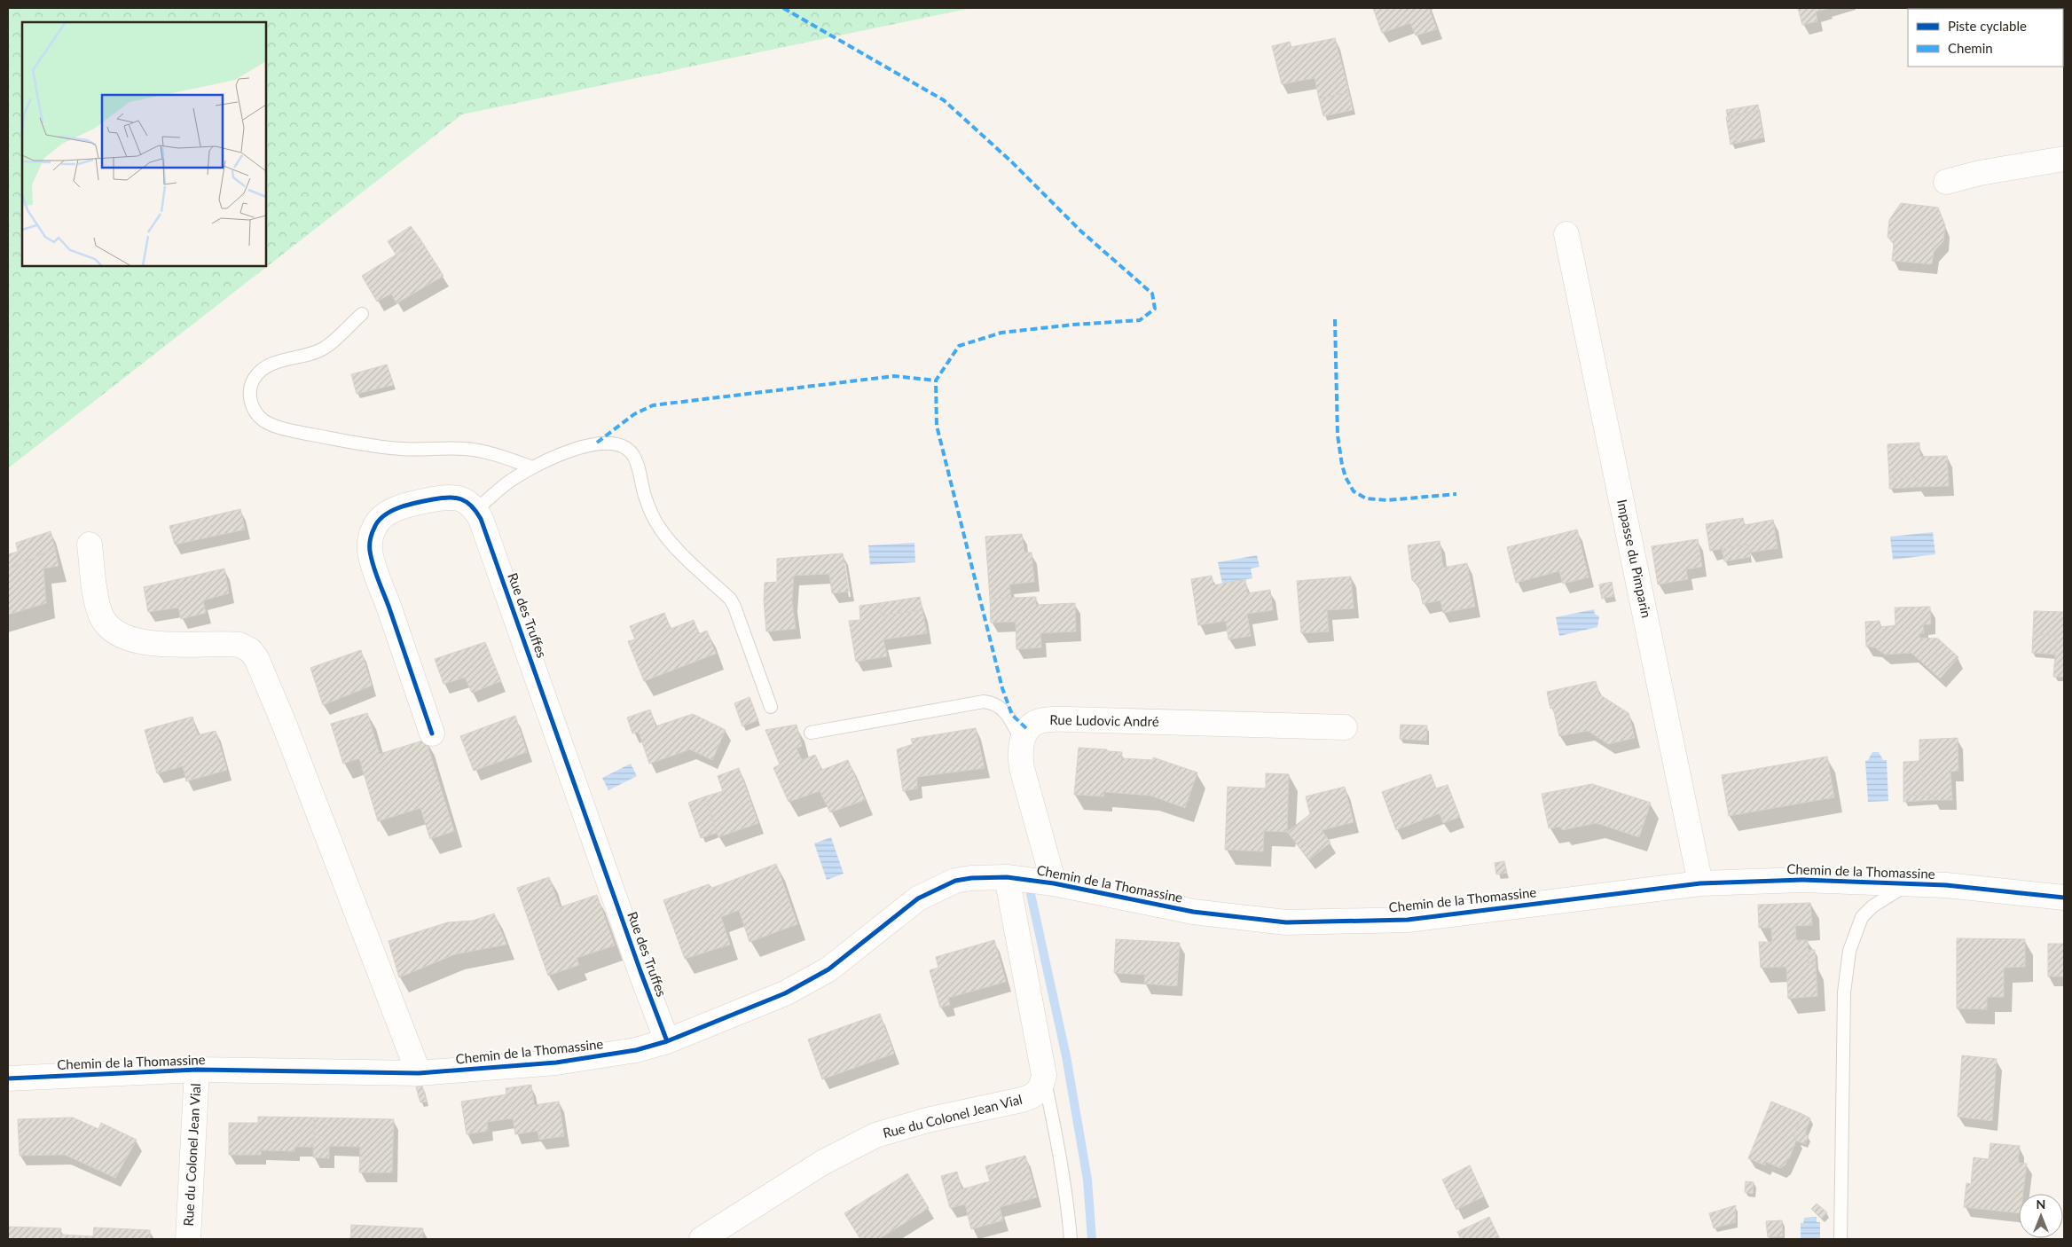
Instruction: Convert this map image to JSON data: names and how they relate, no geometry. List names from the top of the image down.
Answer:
{
  "streets": {
    "street": [
      "Impasse du Pimparin",
      "Rue des Truffes",
      "Rue Ludovic André",
      "Chemin de la Thomassine",
      "Rue du Colonel Jean Vial"
    ]
  },
  "crossings": [
    ["Impasse du Pimparin", "Chemin de la Thomassine"],
    ["Rue des Truffes", "Chemin de la Thomassine"],
    ["Chemin de la Thomassine", "Rue du Colonel Jean Vial"]
  ],
  "legend": ["Piste cyclable", "Chemin"],
  "north": "top"
}
